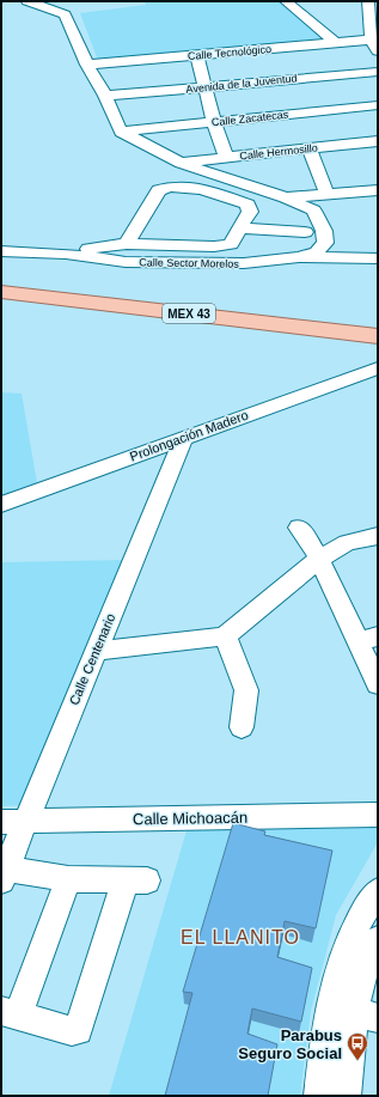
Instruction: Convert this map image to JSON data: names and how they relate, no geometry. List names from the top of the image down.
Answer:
{
  "streets": {
    "main road": ["MEX 43"],
    "street": [
      "Calle Tecnológico",
      "Avenida de la Juventud",
      "Calle Zacatecas",
      "Calle Hermosillo",
      "Calle Sector Morelos",
      "Prolongación Madero",
      "Calle Centenario",
      "Calle Michoacán"
    ]
  },
  "crossings": [
    ["Prolongación Madero", "Calle Centenario"],
    ["Calle Centenario", "Calle Michoacán"]
  ],
  "districts": ["EL LLANITO"],
  "places": {
    "bus stop": ["Parabus Seguro Social"]
  }
}
